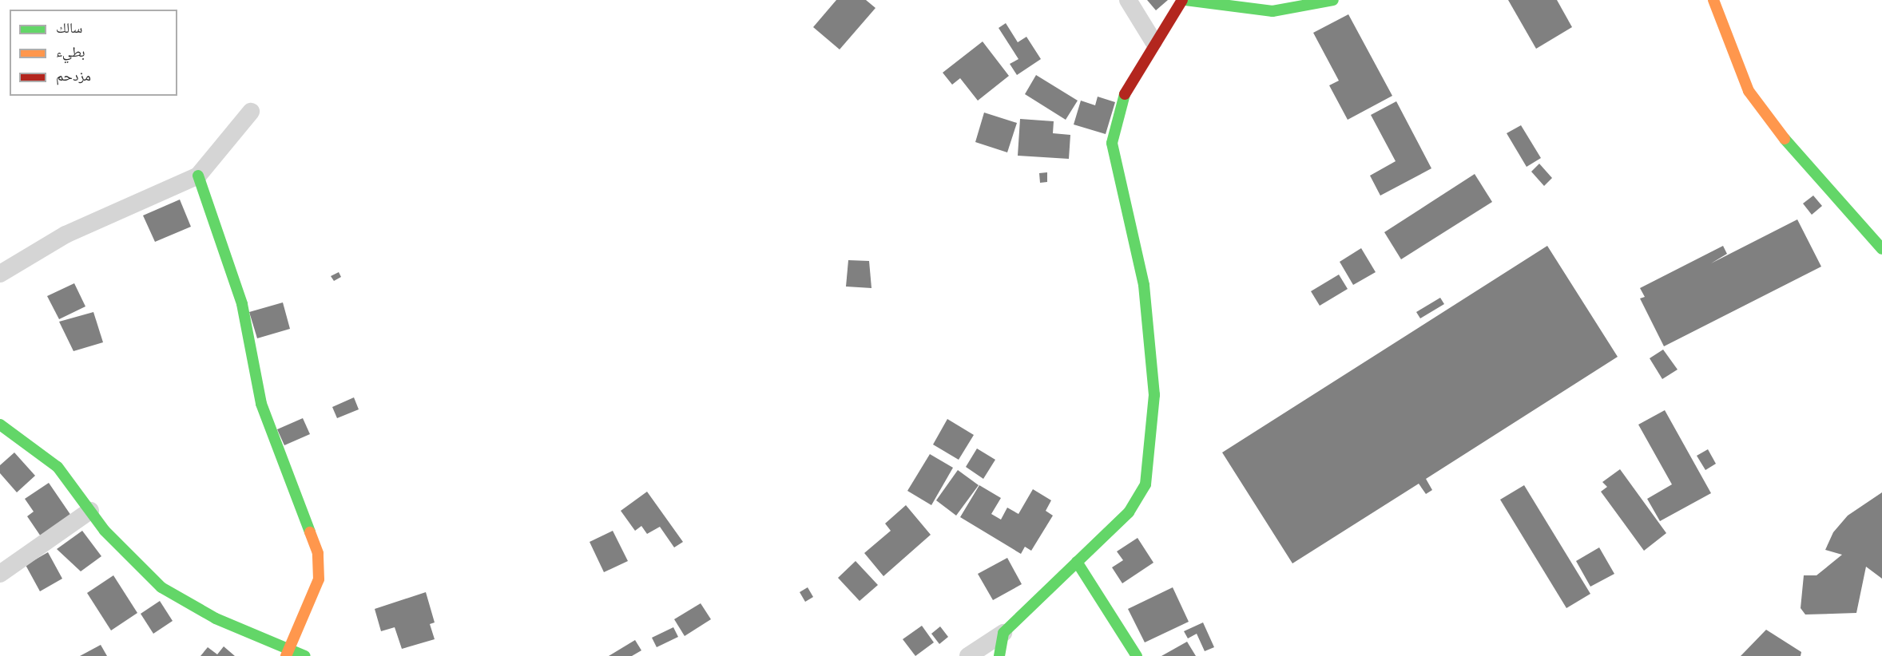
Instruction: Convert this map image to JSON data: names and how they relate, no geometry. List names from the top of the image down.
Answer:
{
  "legend": ["سالك", "بطيء", "مزدحم"]
}
